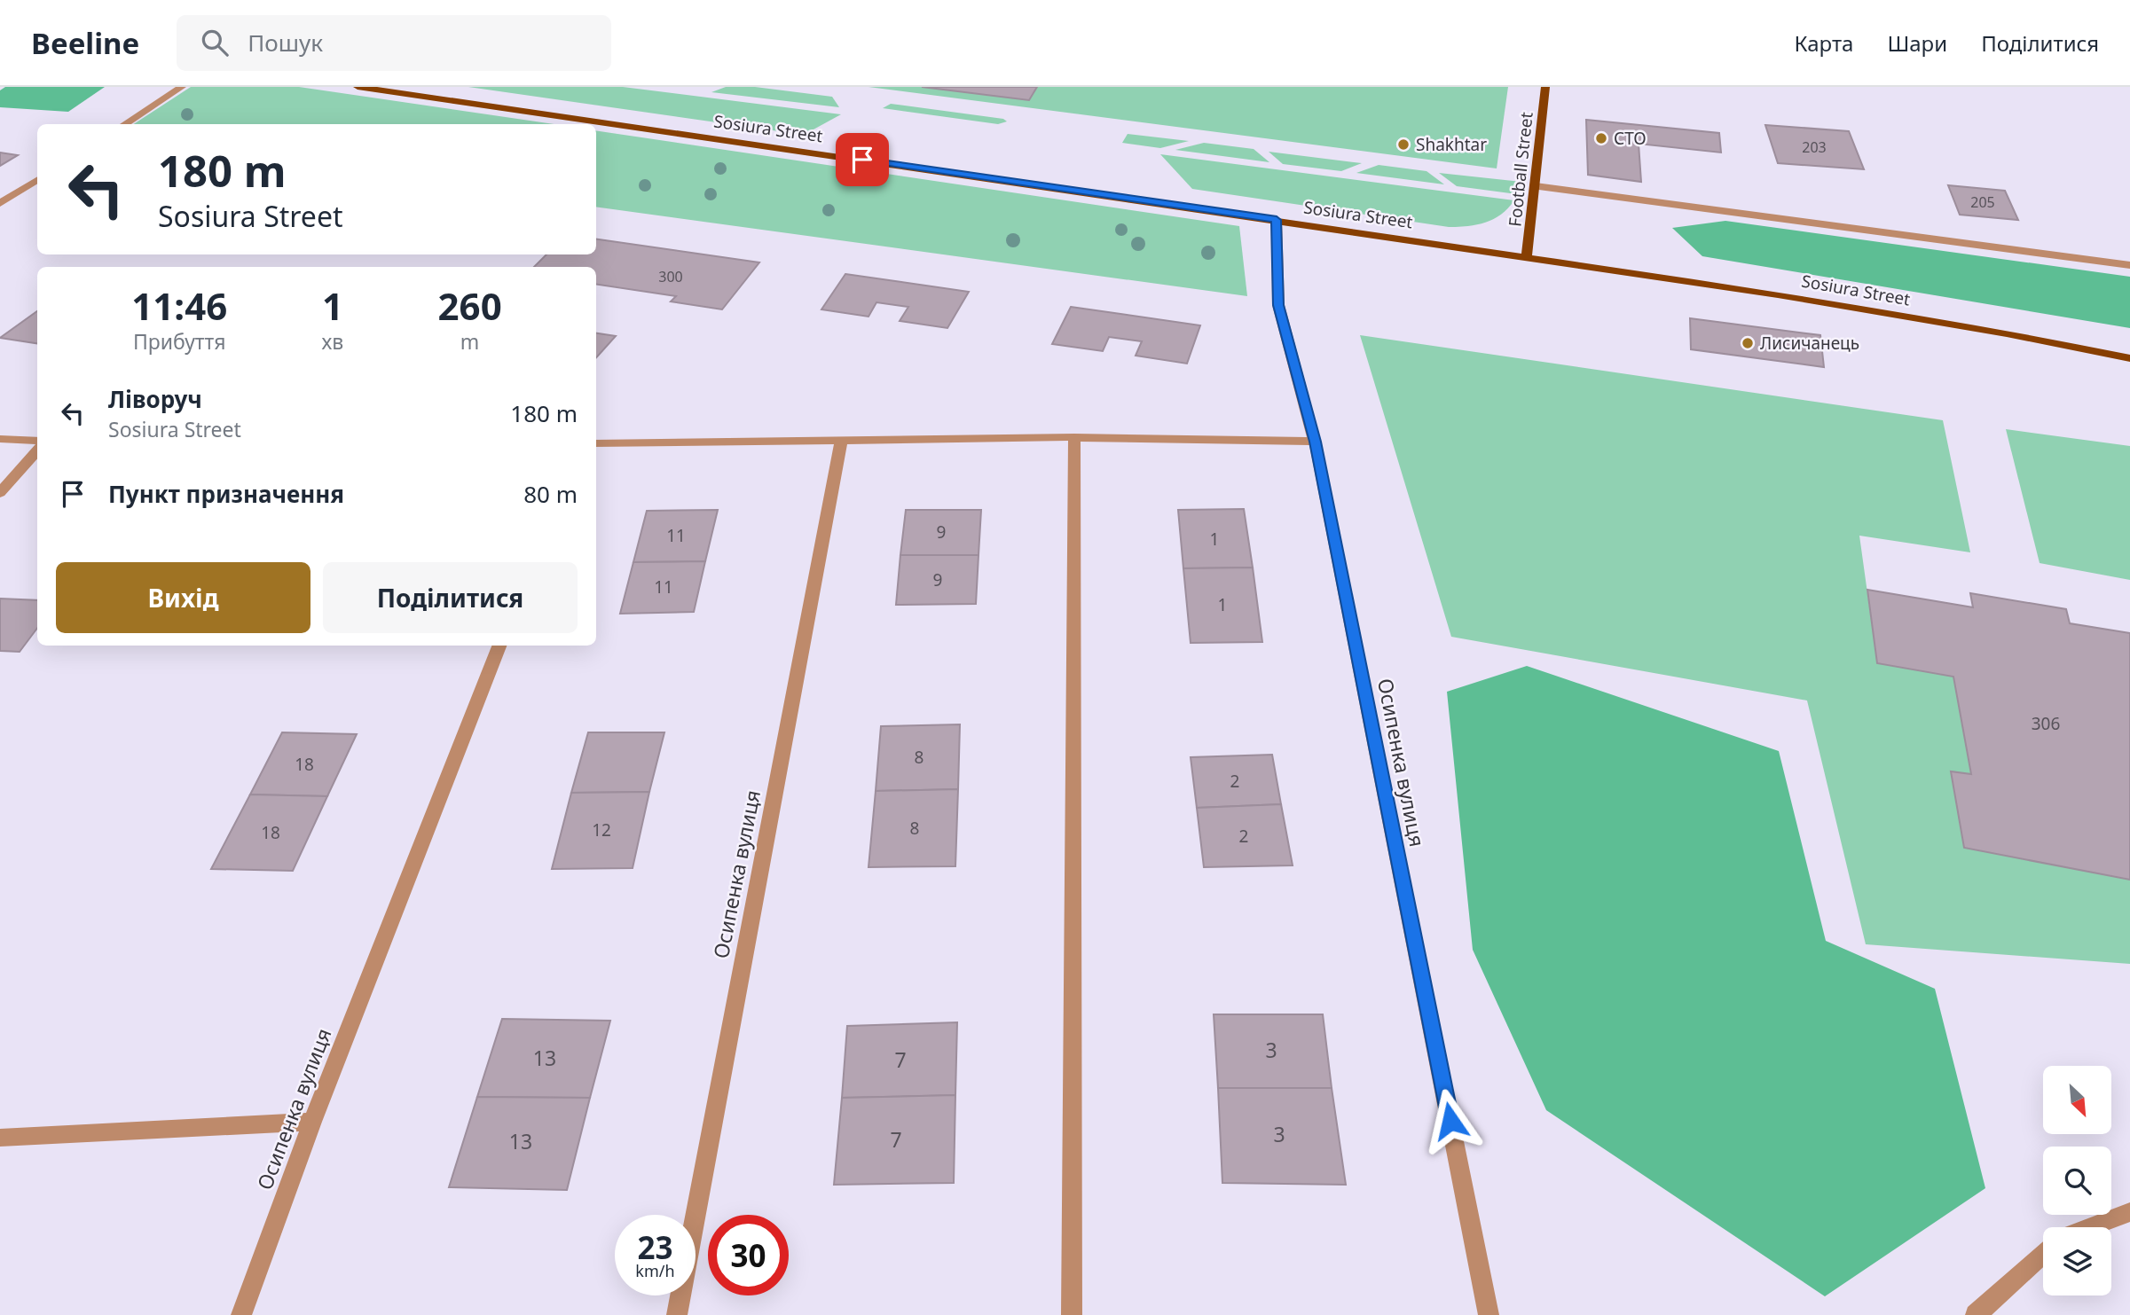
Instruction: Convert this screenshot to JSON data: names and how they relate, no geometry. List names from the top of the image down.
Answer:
{
  "streets": {
    "main road": ["Sosiura Street", "Football Street"],
    "street": ["Осипенка вулиця"]
  },
  "crossings": [
    ["Sosiura Street", "Football Street"],
    ["Sosiura Street", "Осипенка вулиця"]
  ],
  "places": ["СТО", "Shakhtar", "Лисичанець"],
  "house_numbers": [
    "203",
    "205",
    "300",
    "9",
    "11",
    "1",
    "9",
    "11",
    "1",
    "306",
    "8",
    "18",
    "2",
    "8",
    "12",
    "18",
    "2",
    "3",
    "13",
    "7",
    "3",
    "7",
    "13"
  ],
  "north": "bottom right",
  "page": {
    "header": "Beeline",
    "search": "Пошук",
    "nav": ["Карта", "Шари", "Поділитися"],
    "turn": ["180 m", "Sosiura Street"],
    "eta": [
      "11:46",
      "Прибуття",
      "1",
      "хв",
      "260",
      "m"
    ],
    "list": [
      {
        "name": "Ліворуч",
        "note": "Sosiura Street",
        "value": "180 m"
      },
      {
        "name": "Пункт призначення",
        "value": "80 m"
      }
    ],
    "buttons": ["Вихід", "Поділитися"],
    "speed": "23 km/h",
    "limit": "30"
  }
}
